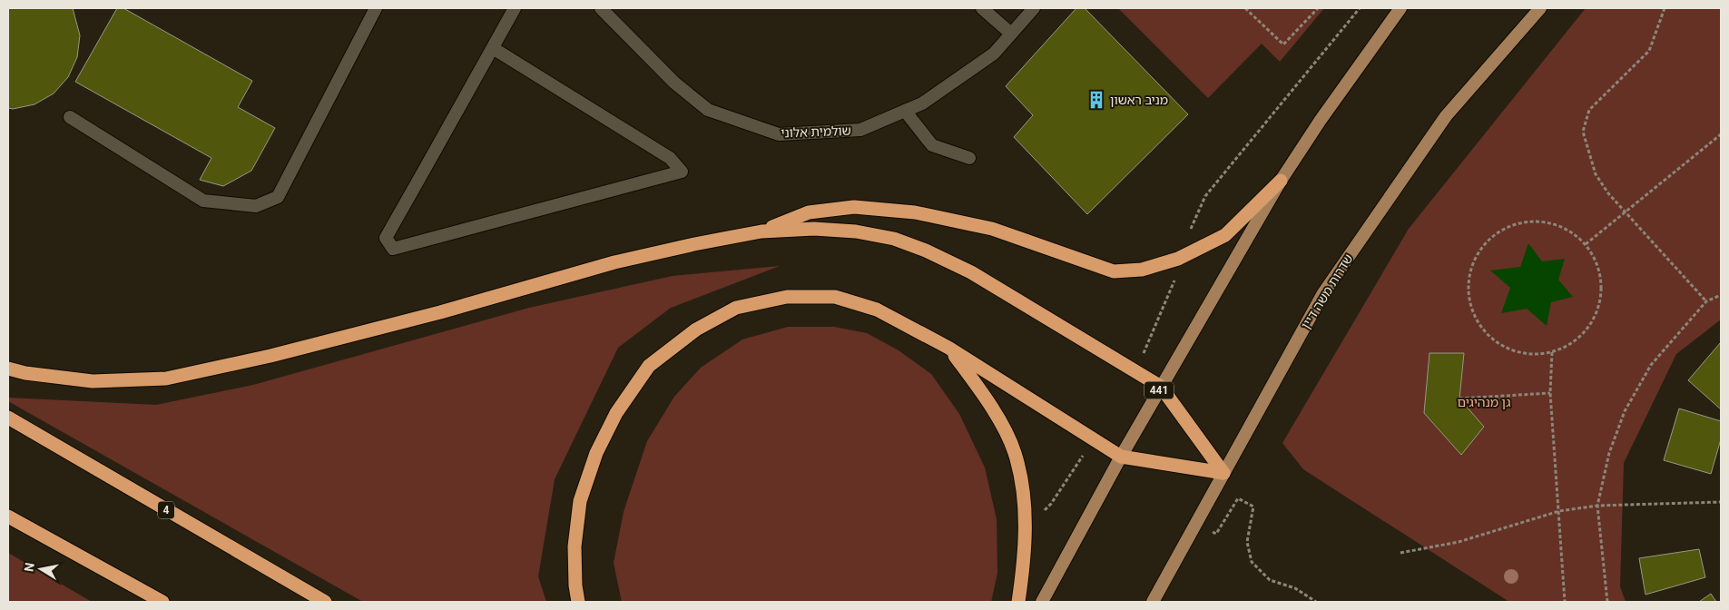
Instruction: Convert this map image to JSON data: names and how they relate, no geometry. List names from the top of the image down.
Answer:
{
  "streets": {
    "highway": ["4"],
    "main road": ["שדרות משה דיין", "441"],
    "street": ["שולמית אלוני"]
  },
  "parks": ["גן מנהיגים"],
  "places": {
    "building": ["מניב ראשון"]
  },
  "north": "left"
}
